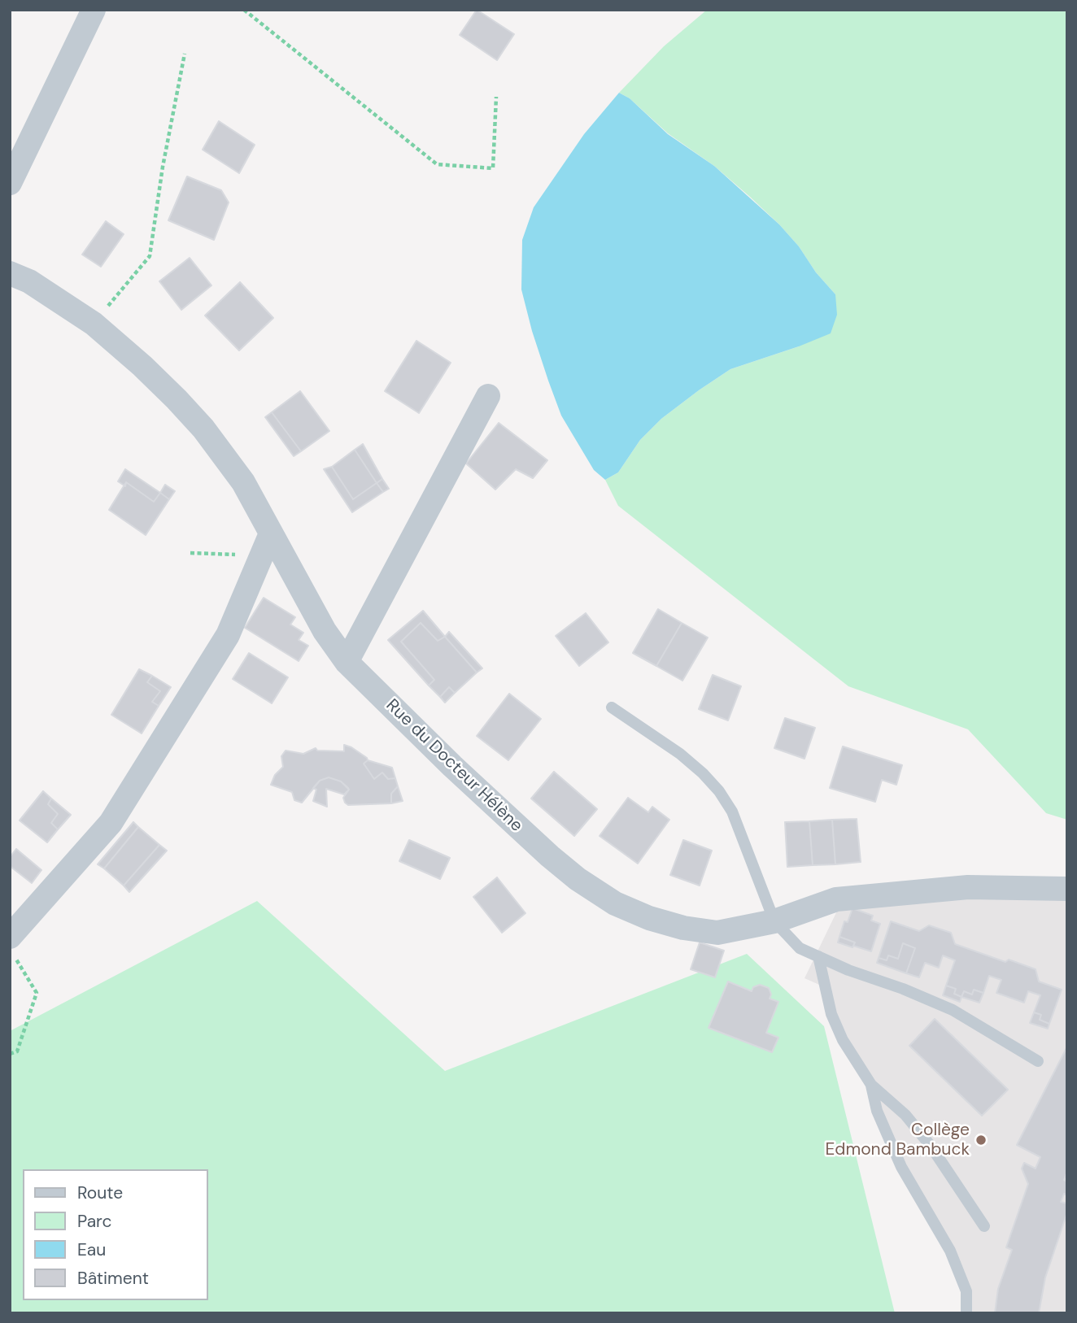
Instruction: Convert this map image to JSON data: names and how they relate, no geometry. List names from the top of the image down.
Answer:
{
  "streets": {
    "street": ["Rue du Docteur Hélène"]
  },
  "places": ["Collège Edmond Bambuck"],
  "legend": [
    "Route",
    "Parc",
    "Eau",
    "Bâtiment"
  ]
}
